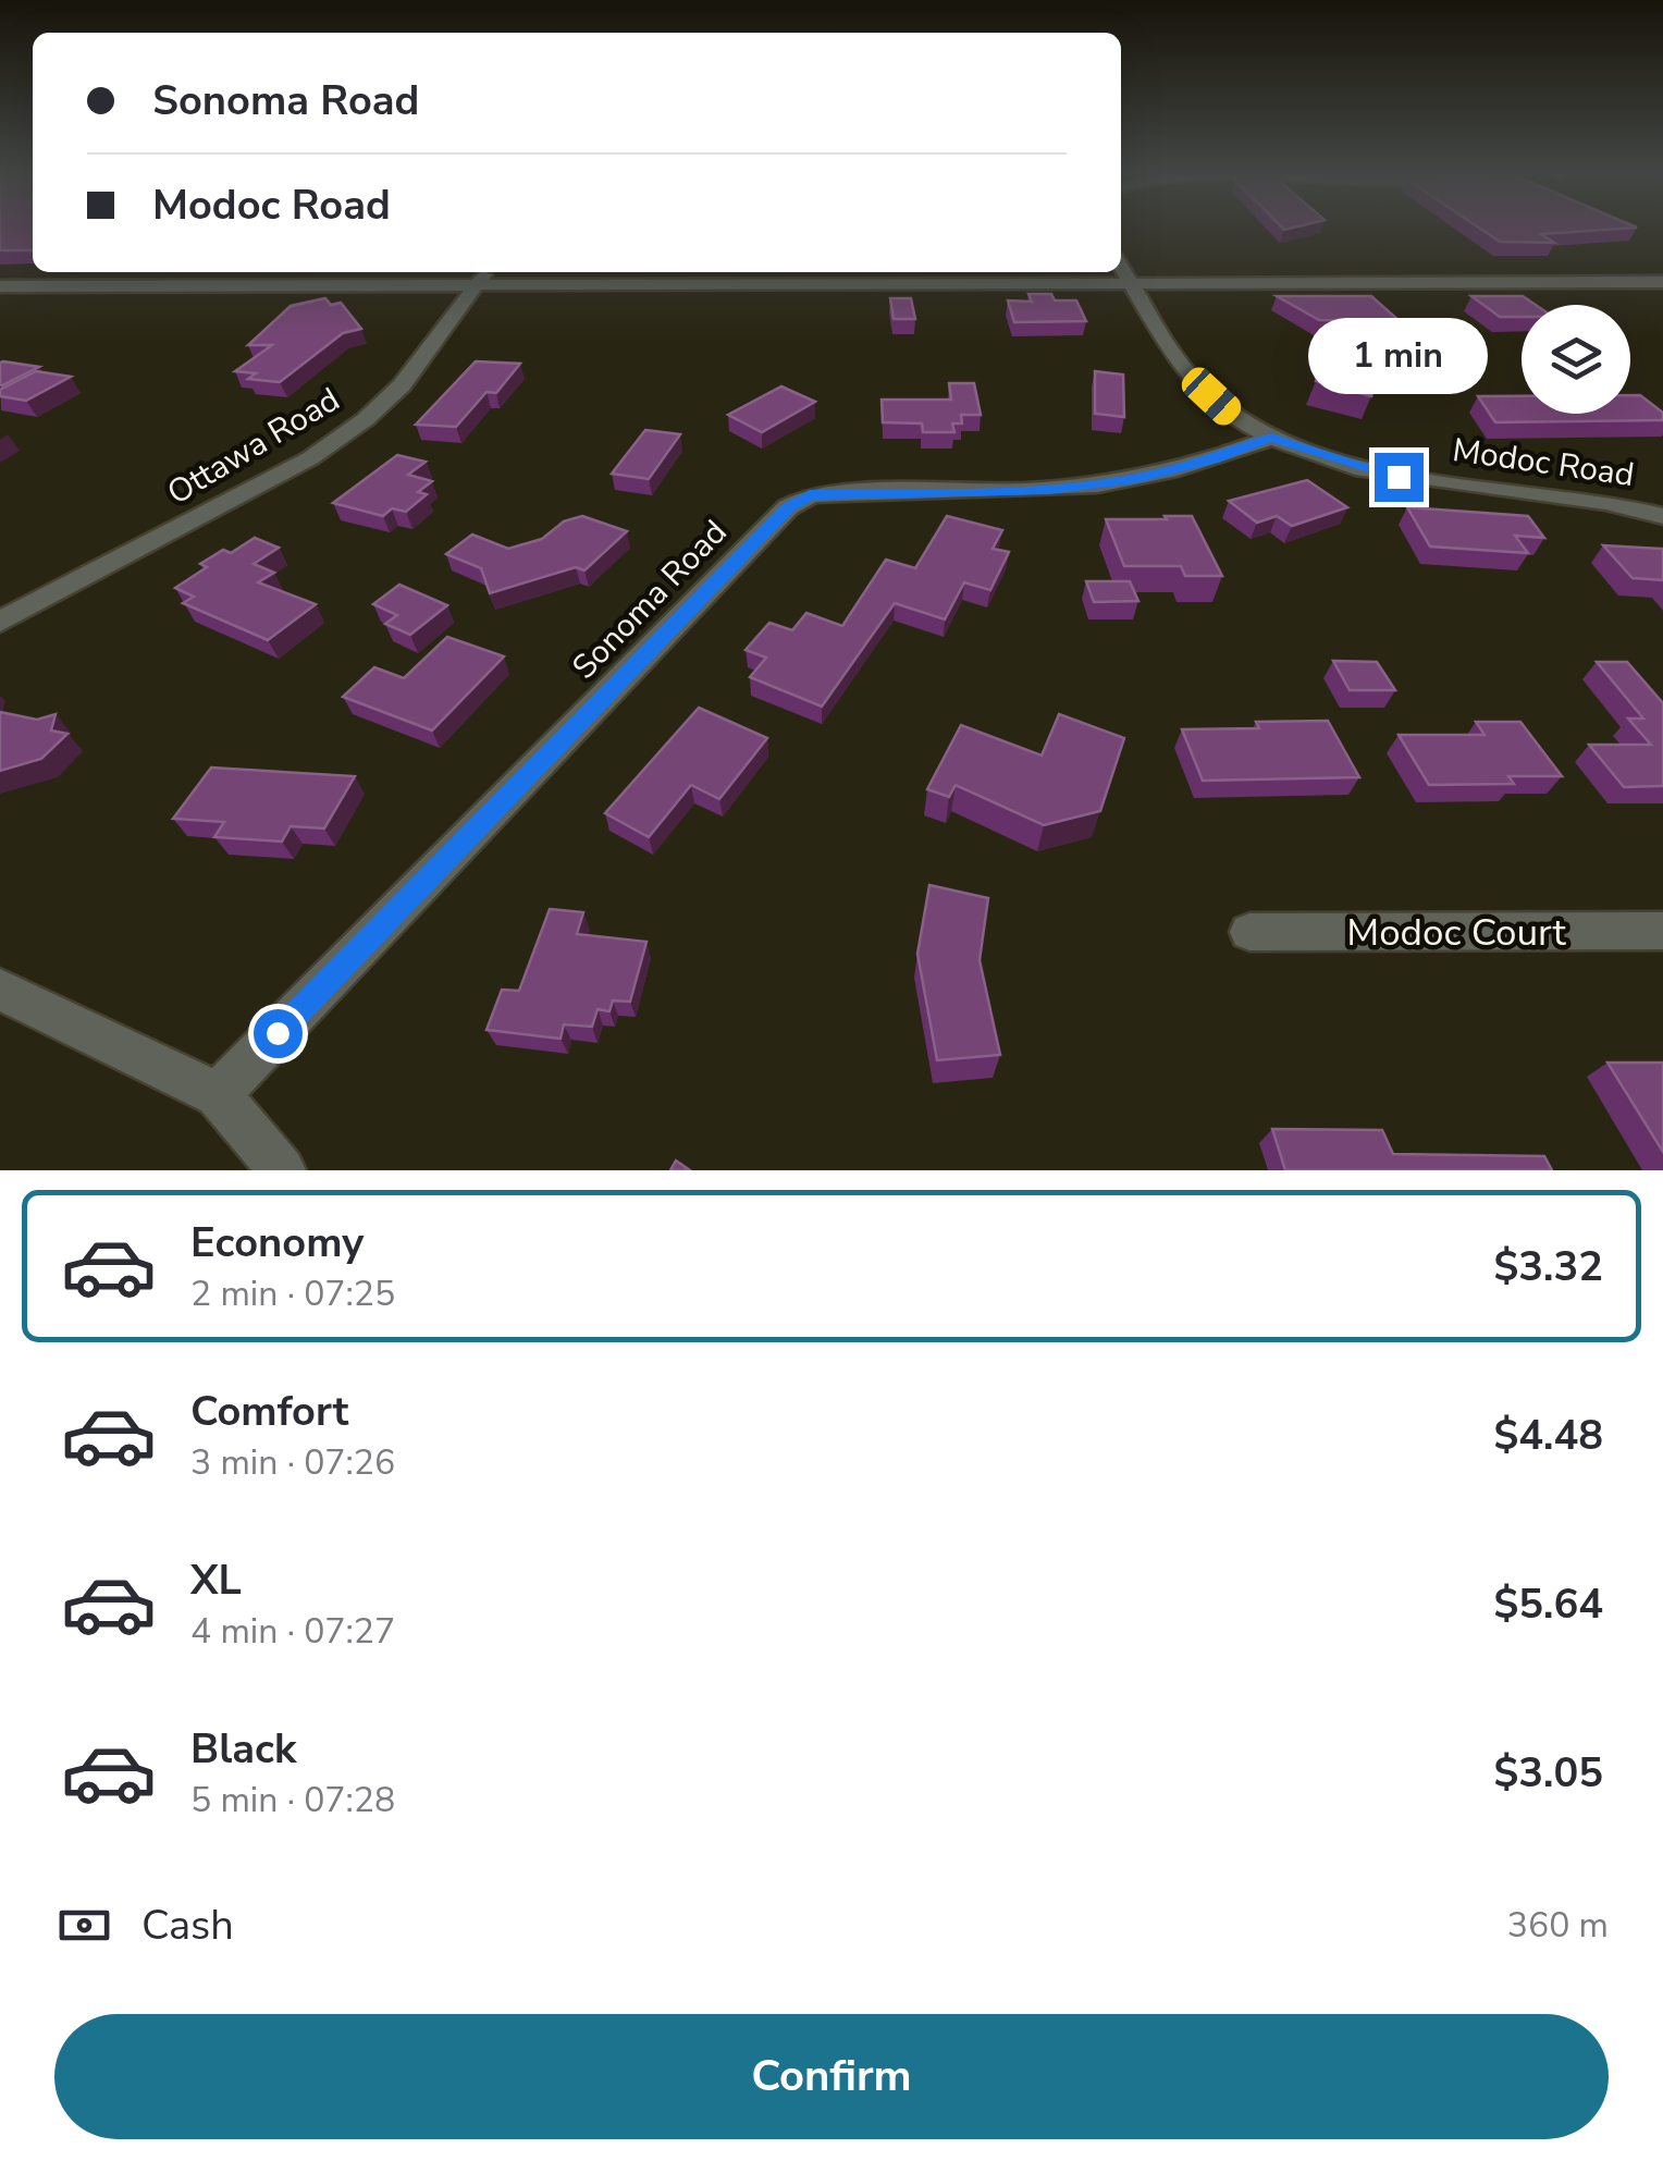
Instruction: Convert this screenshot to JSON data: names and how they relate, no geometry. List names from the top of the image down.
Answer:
{
  "streets": {
    "street": [
      "Ottawa Road",
      "Modoc Road",
      "Sonoma Road",
      "Modoc Court"
    ]
  },
  "crossings": [
    ["Modoc Road", "Sonoma Road"]
  ],
  "page": {
    "banner": ["Sonoma Road", "Modoc Road"],
    "bubble": "1 min",
    "list": [
      {
        "name": "Economy",
        "note": "2 min · 07:25",
        "value": "$3.32"
      },
      {
        "name": "Comfort",
        "note": "3 min · 07:26",
        "value": "$4.48"
      },
      {
        "name": "XL",
        "note": "4 min · 07:27",
        "value": "$5.64"
      },
      {
        "name": "Black",
        "note": "5 min · 07:28",
        "value": "$3.05"
      }
    ],
    "pay": ["Cash", "360 m"],
    "buttons": "Confirm"
  }
}
